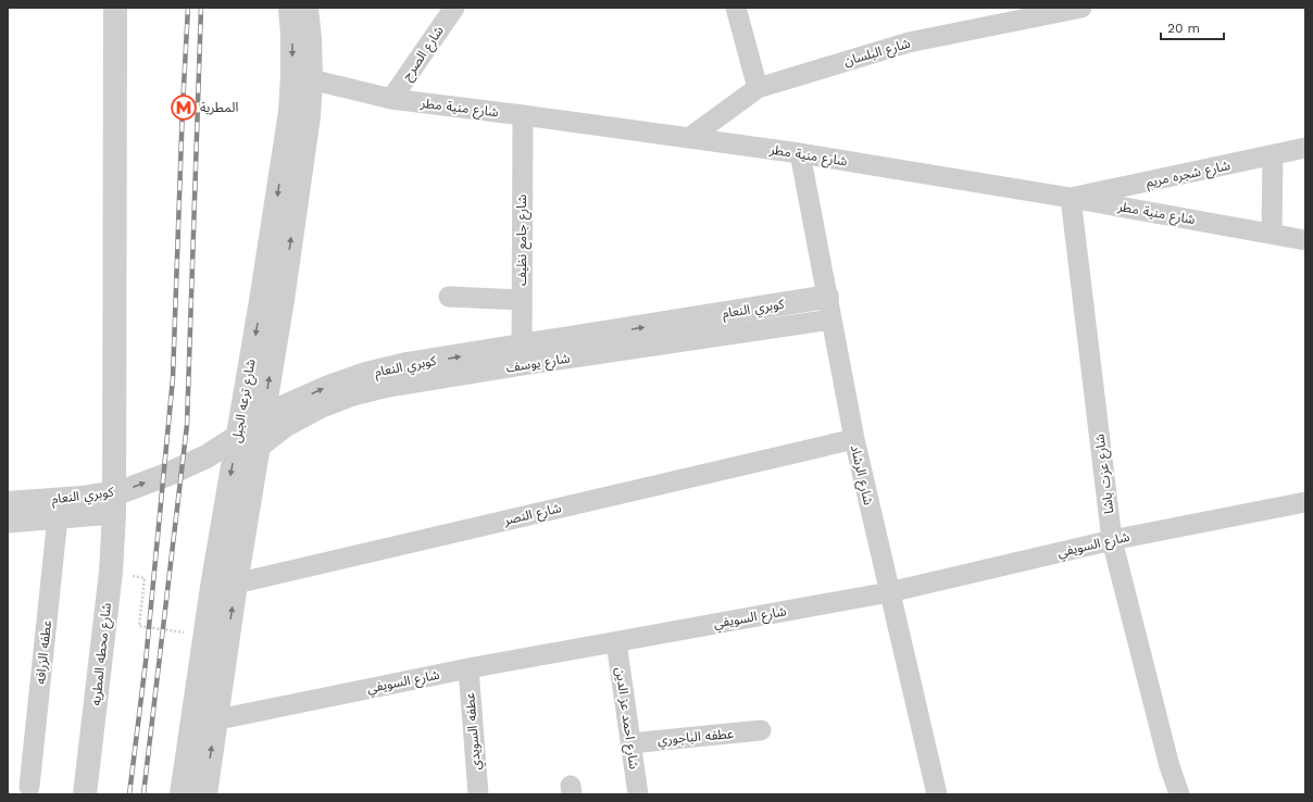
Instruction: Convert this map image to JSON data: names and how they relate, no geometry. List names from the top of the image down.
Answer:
{
  "streets": {
    "street": [
      "شارع البلسان",
      "شارع الصرح",
      "شارع منية مطر",
      "شارع شجره مريم",
      "شارع جامع نظيف",
      "كوبري النعام",
      "شارع يوسف",
      "شارع ترعه الجبل",
      "شارع عزت باشا",
      "شارع الرشاد",
      "شارع النصر",
      "شارع السويفي",
      "عطفه الزرافه",
      "شارع محطه المطريه",
      "شارع احمد عز الدين",
      "عطفه السويدي",
      "عطفه الباجوري"
    ]
  },
  "crossings": [
    ["شارع البلسان", "شارع منية مطر"],
    ["شارع الصرح", "شارع منية مطر"],
    ["شارع منية مطر", "شارع شجره مريم"],
    ["شارع منية مطر", "شارع جامع نظيف"],
    ["شارع منية مطر", "شارع ترعه الجبل"],
    ["شارع منية مطر", "شارع عزت باشا"],
    ["شارع منية مطر", "شارع الرشاد"],
    ["شارع شجره مريم", "شارع عزت باشا"],
    ["شارع جامع نظيف", "شارع يوسف"],
    ["كوبري النعام", "شارع يوسف"],
    ["كوبري النعام", "شارع الرشاد"],
    ["شارع يوسف", "شارع ترعه الجبل"],
    ["شارع يوسف", "شارع الرشاد"],
    ["شارع ترعه الجبل", "شارع النصر"],
    ["شارع ترعه الجبل", "شارع السويفي"],
    ["شارع عزت باشا", "شارع السويفي"],
    ["شارع الرشاد", "شارع النصر"],
    ["شارع الرشاد", "شارع السويفي"],
    ["شارع السويفي", "شارع احمد عز الدين"],
    ["شارع السويفي", "عطفه السويدي"],
    ["شارع احمد عز الدين", "عطفه الباجوري"]
  ],
  "one_way": ["كوبري النعام"],
  "places": {
    "metro station": ["المطرية"]
  },
  "scale_bar": "20 m"
}
